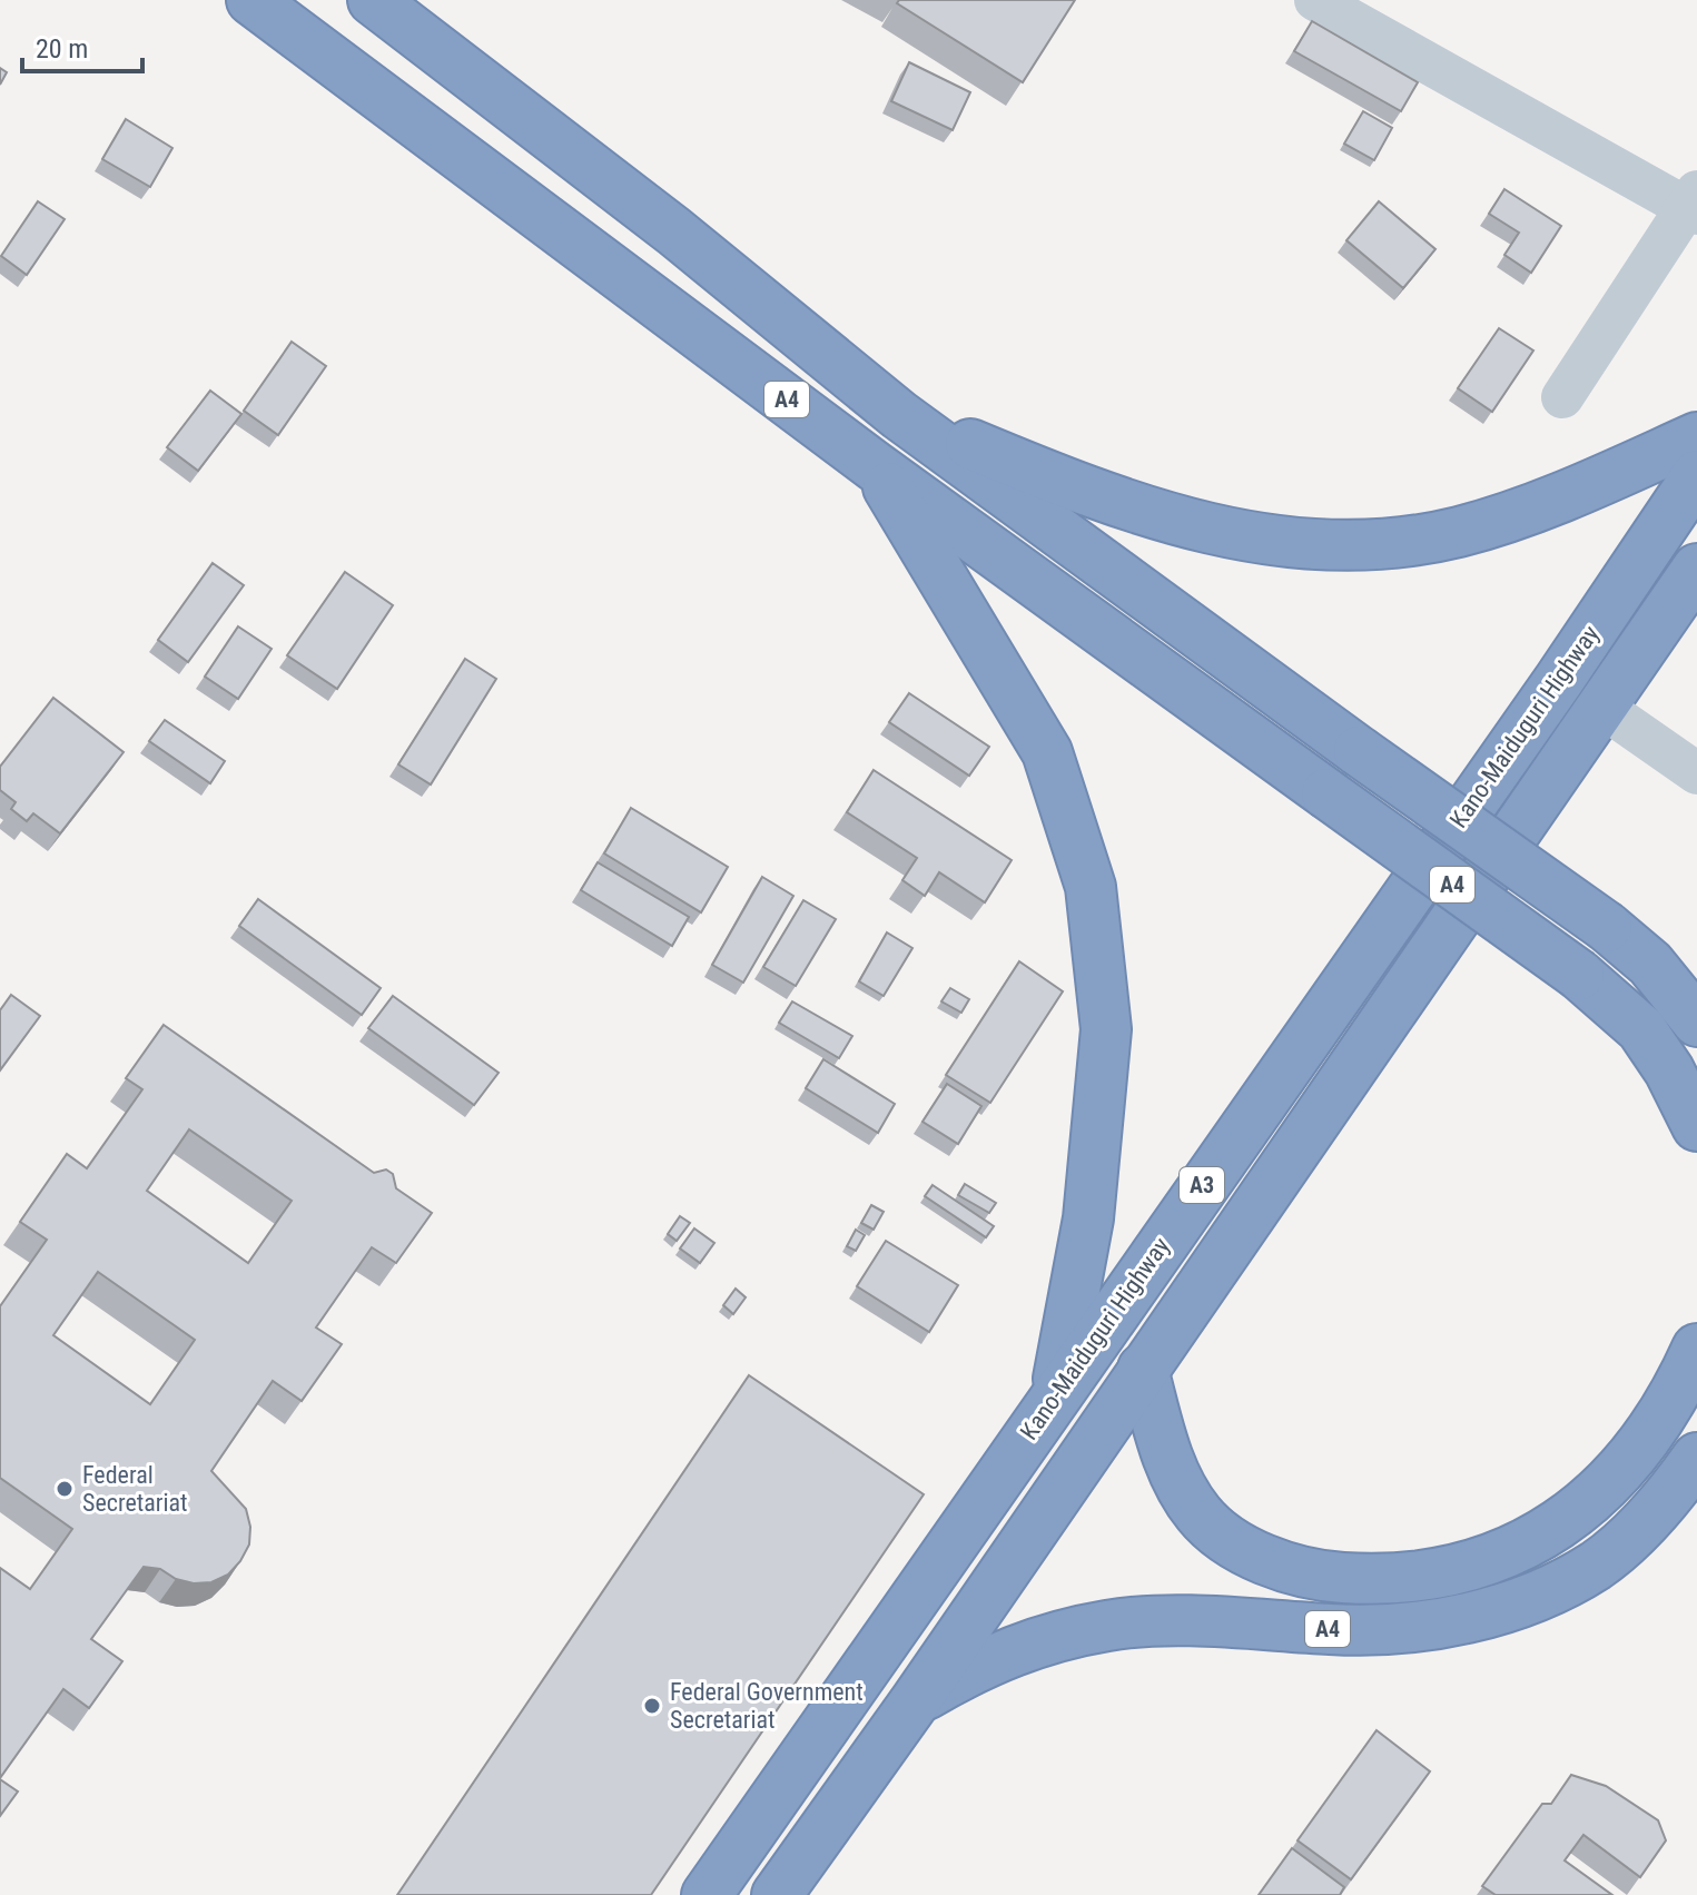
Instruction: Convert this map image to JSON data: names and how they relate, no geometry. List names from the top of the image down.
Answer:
{
  "streets": {
    "highway": ["A4", "Kano-Maiduguri Highway", "A3"]
  },
  "crossings": [
    ["A4", "Kano-Maiduguri Highway"]
  ],
  "places": ["Federal Secretariat", "Federal Government Secretariat"],
  "scale_bar": "20 m"
}
